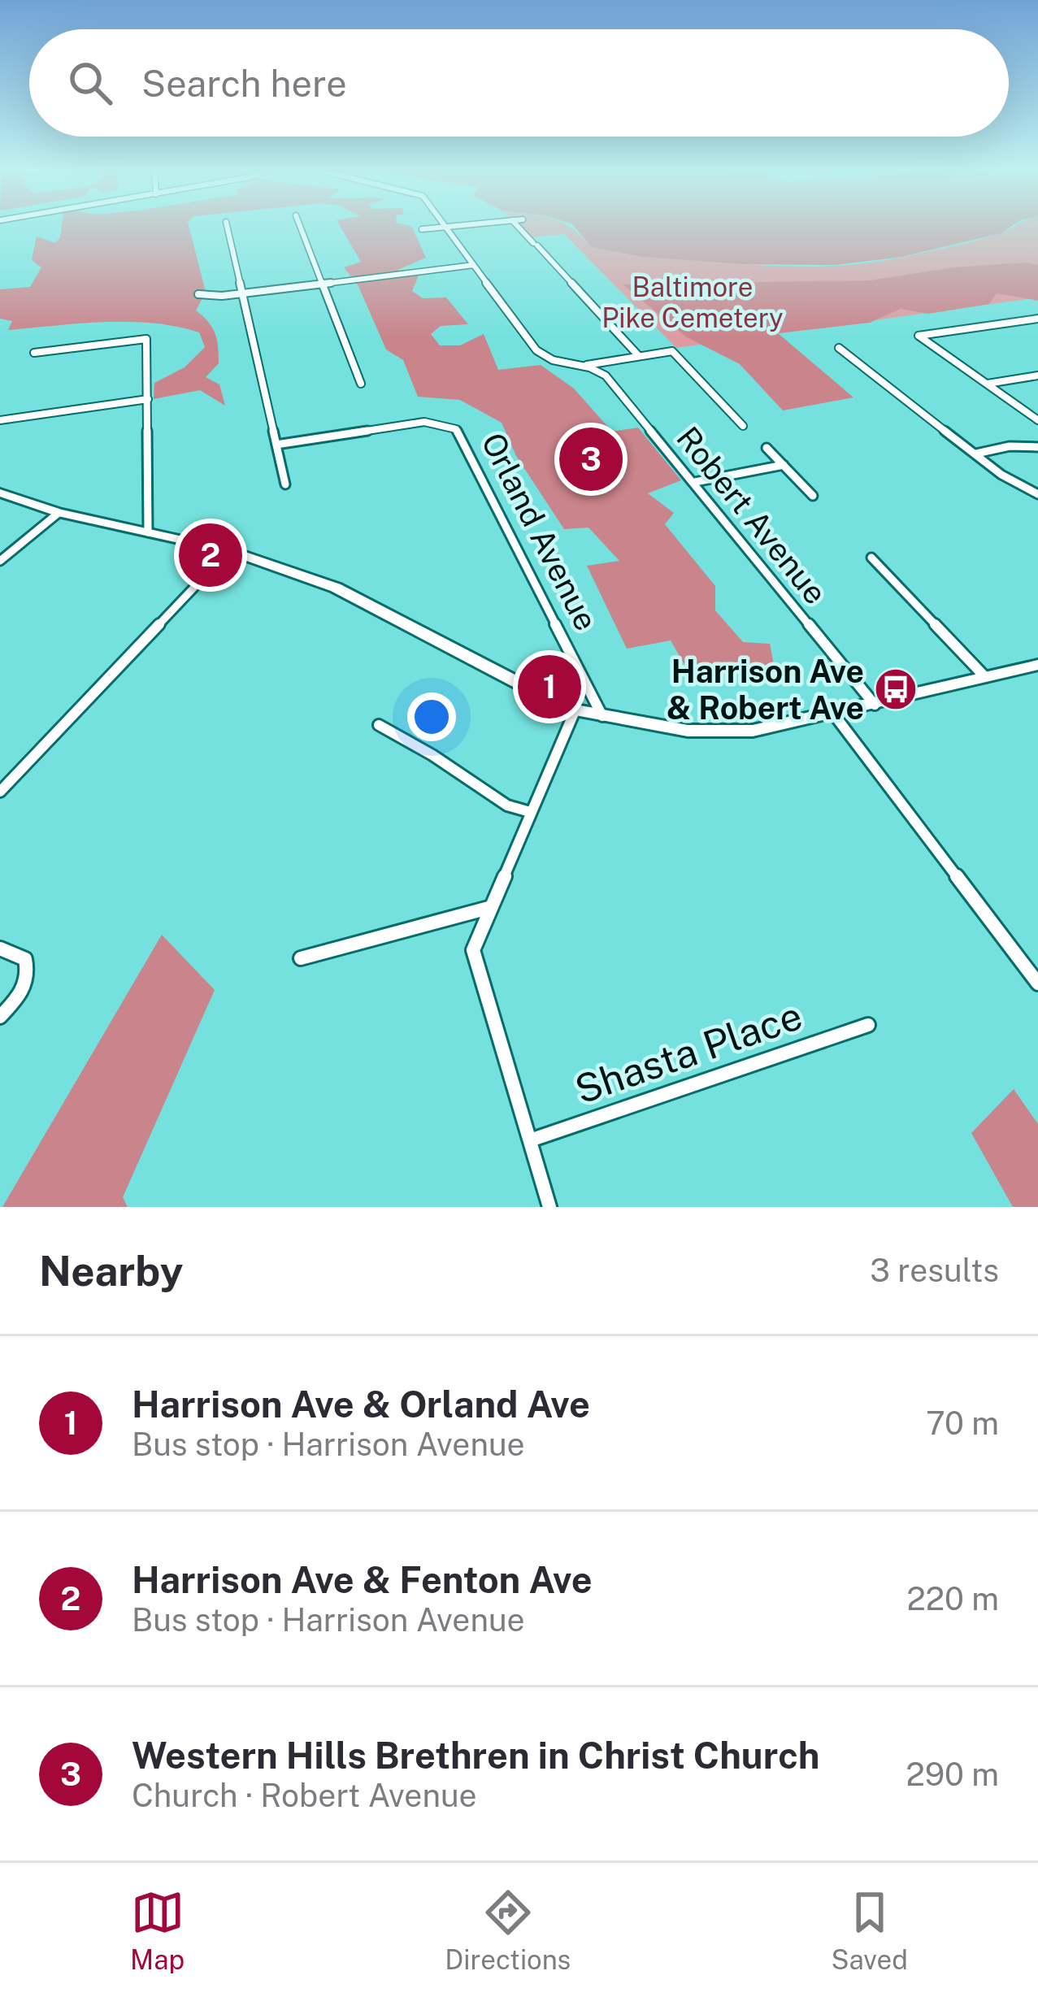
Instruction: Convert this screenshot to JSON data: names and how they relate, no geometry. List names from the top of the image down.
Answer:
{
  "streets": {
    "street": ["Robert Avenue", "Orland Avenue", "Shasta Place"]
  },
  "parks": ["Baltimore Pike Cemetery"],
  "places": {
    "bus stop": ["Harrison Ave & Robert Ave"]
  },
  "page": {
    "search": "Search here",
    "pins": ["3", "2", "1"],
    "heading": ["Nearby", "3 results"],
    "list": [
      {
        "mark": "1",
        "name": "Harrison Ave & Orland Ave",
        "note": "Bus stop · Harrison Avenue",
        "value": "70 m"
      },
      {
        "mark": "2",
        "name": "Harrison Ave & Fenton Ave",
        "note": "Bus stop · Harrison Avenue",
        "value": "220 m"
      },
      {
        "mark": "3",
        "name": "Western Hills Brethren in Christ Church",
        "note": "Church · Robert Avenue",
        "value": "290 m"
      }
    ],
    "nav": ["Map", "Directions", "Saved"]
  }
}
